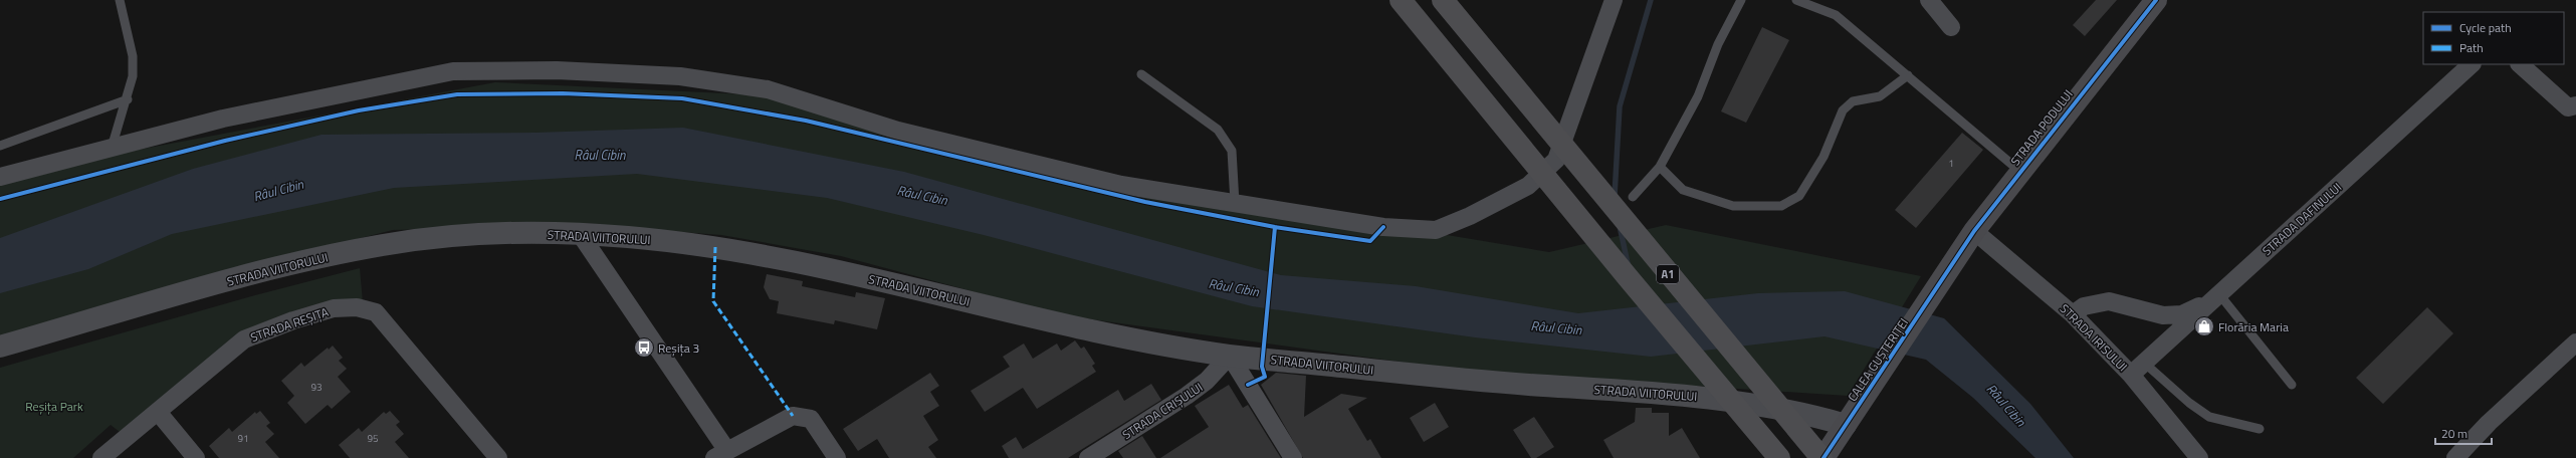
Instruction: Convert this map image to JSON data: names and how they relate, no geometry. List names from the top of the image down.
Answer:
{
  "streets": {
    "highway": ["A1"],
    "main road": ["STRADA PODULUI", "CALEA GUȘTERIȚEI"],
    "street": [
      "STRADA DAFINULUI",
      "STRADA VIITORULUI",
      "STRADA REȘIȚA",
      "STRADA IRISULUI",
      "STRADA CRIȘULUI"
    ]
  },
  "crossings": [
    ["STRADA PODULUI", "STRADA IRISULUI"],
    ["STRADA PODULUI", "CALEA GUȘTERIȚEI"],
    ["STRADA DAFINULUI", "STRADA IRISULUI"],
    ["STRADA VIITORULUI", "CALEA GUȘTERIȚEI"],
    ["STRADA VIITORULUI", "STRADA CRIȘULUI"],
    ["A1", "CALEA GUȘTERIȚEI"]
  ],
  "water": ["Râul Cibin"],
  "parks": ["Reșița Park"],
  "places": {
    "shop": ["Florăria Maria"],
    "bus stop": ["Reșița 3"]
  },
  "house_numbers": [
    "1",
    "93",
    "91",
    "95"
  ],
  "legend": ["Cycle path", "Path"],
  "scale_bar": "20 m"
}
